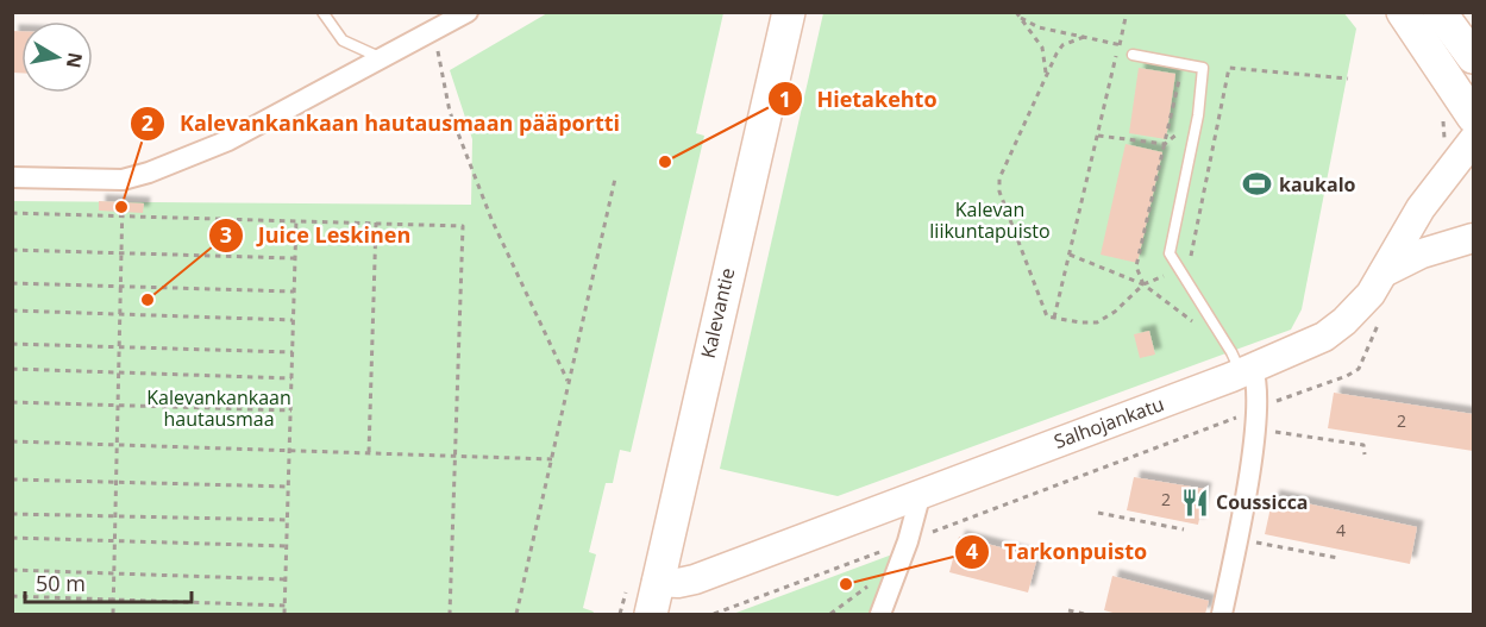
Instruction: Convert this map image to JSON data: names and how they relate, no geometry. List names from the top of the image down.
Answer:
{
  "streets": {
    "main road": ["Kalevantie"],
    "street": ["Salhojankatu"]
  },
  "crossings": [
    ["Kalevantie", "Salhojankatu"]
  ],
  "parks": ["Kalevan liikuntapuisto", "Kalevankankaan hautausmaa"],
  "places": {
    "other": [
      "Hietakehto",
      "Kalevankankaan hautausmaan pääportti",
      "Juice Leskinen",
      "Tarkonpuisto"
    ],
    "sports": ["kaukalo"],
    "restaurant": ["Coussicca"]
  },
  "house_numbers": ["2", "2", "4"],
  "scale_bar": "50 m",
  "north": "right"
}
